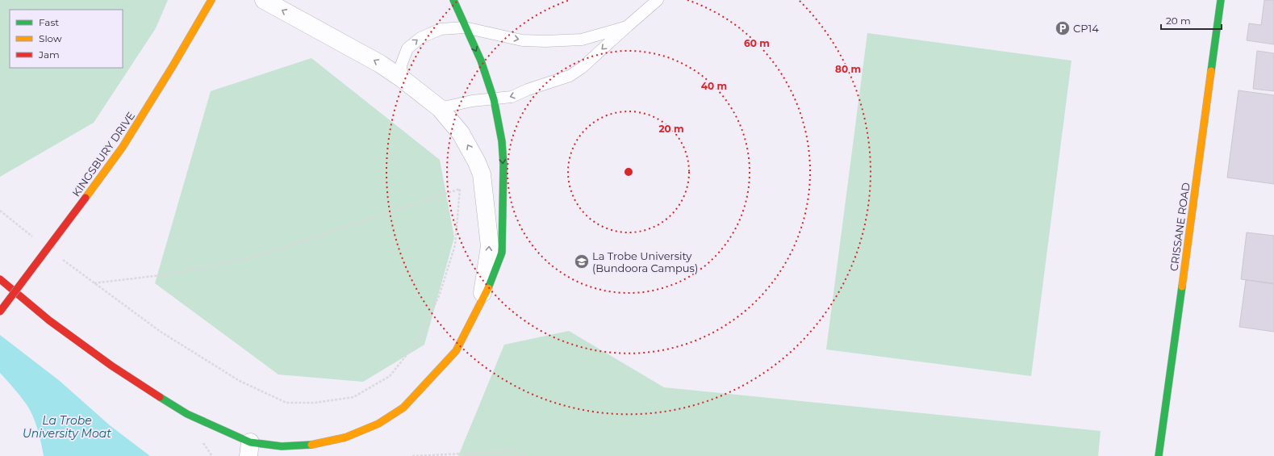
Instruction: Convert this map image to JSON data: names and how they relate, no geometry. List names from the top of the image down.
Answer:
{
  "streets": {
    "street": ["KINGSBURY DRIVE", "CRISSANE ROAD"]
  },
  "water": ["La Trobe University Moat"],
  "places": {
    "parking": ["CP14"],
    "school or university": ["La Trobe University (Bundoora Campus)"]
  },
  "legend": ["Fast", "Slow", "Jam"],
  "scale_bar": "20 m",
  "rings": [
    "60 m",
    "80 m",
    "40 m",
    "20 m"
  ]
}
